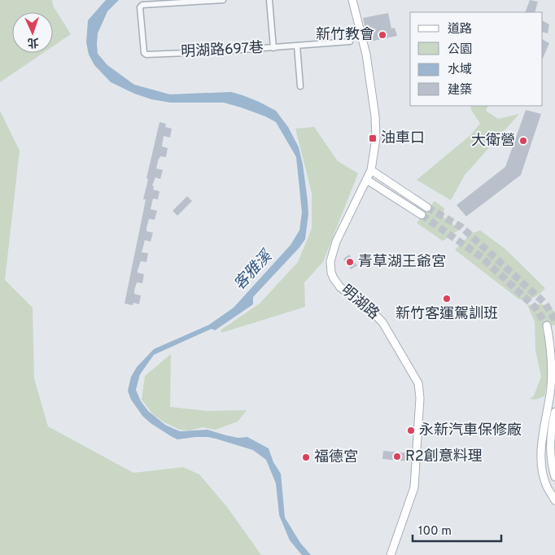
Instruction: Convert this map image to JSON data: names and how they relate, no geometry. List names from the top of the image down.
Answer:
{
  "streets": {
    "main road": ["明湖路"],
    "street": ["明湖路697巷"]
  },
  "water": ["客雅溪"],
  "places": {
    "other": [
      "新竹教會",
      "大衛營",
      "青草湖王爺宮",
      "新竹客運駕訓班",
      "永新汽車保修廠",
      "R2創意料理",
      "福德宮"
    ],
    "transit": ["油車口"]
  },
  "legend": [
    "道路",
    "公園",
    "水域",
    "建築"
  ],
  "scale_bar": "100 m",
  "north": "bottom"
}
